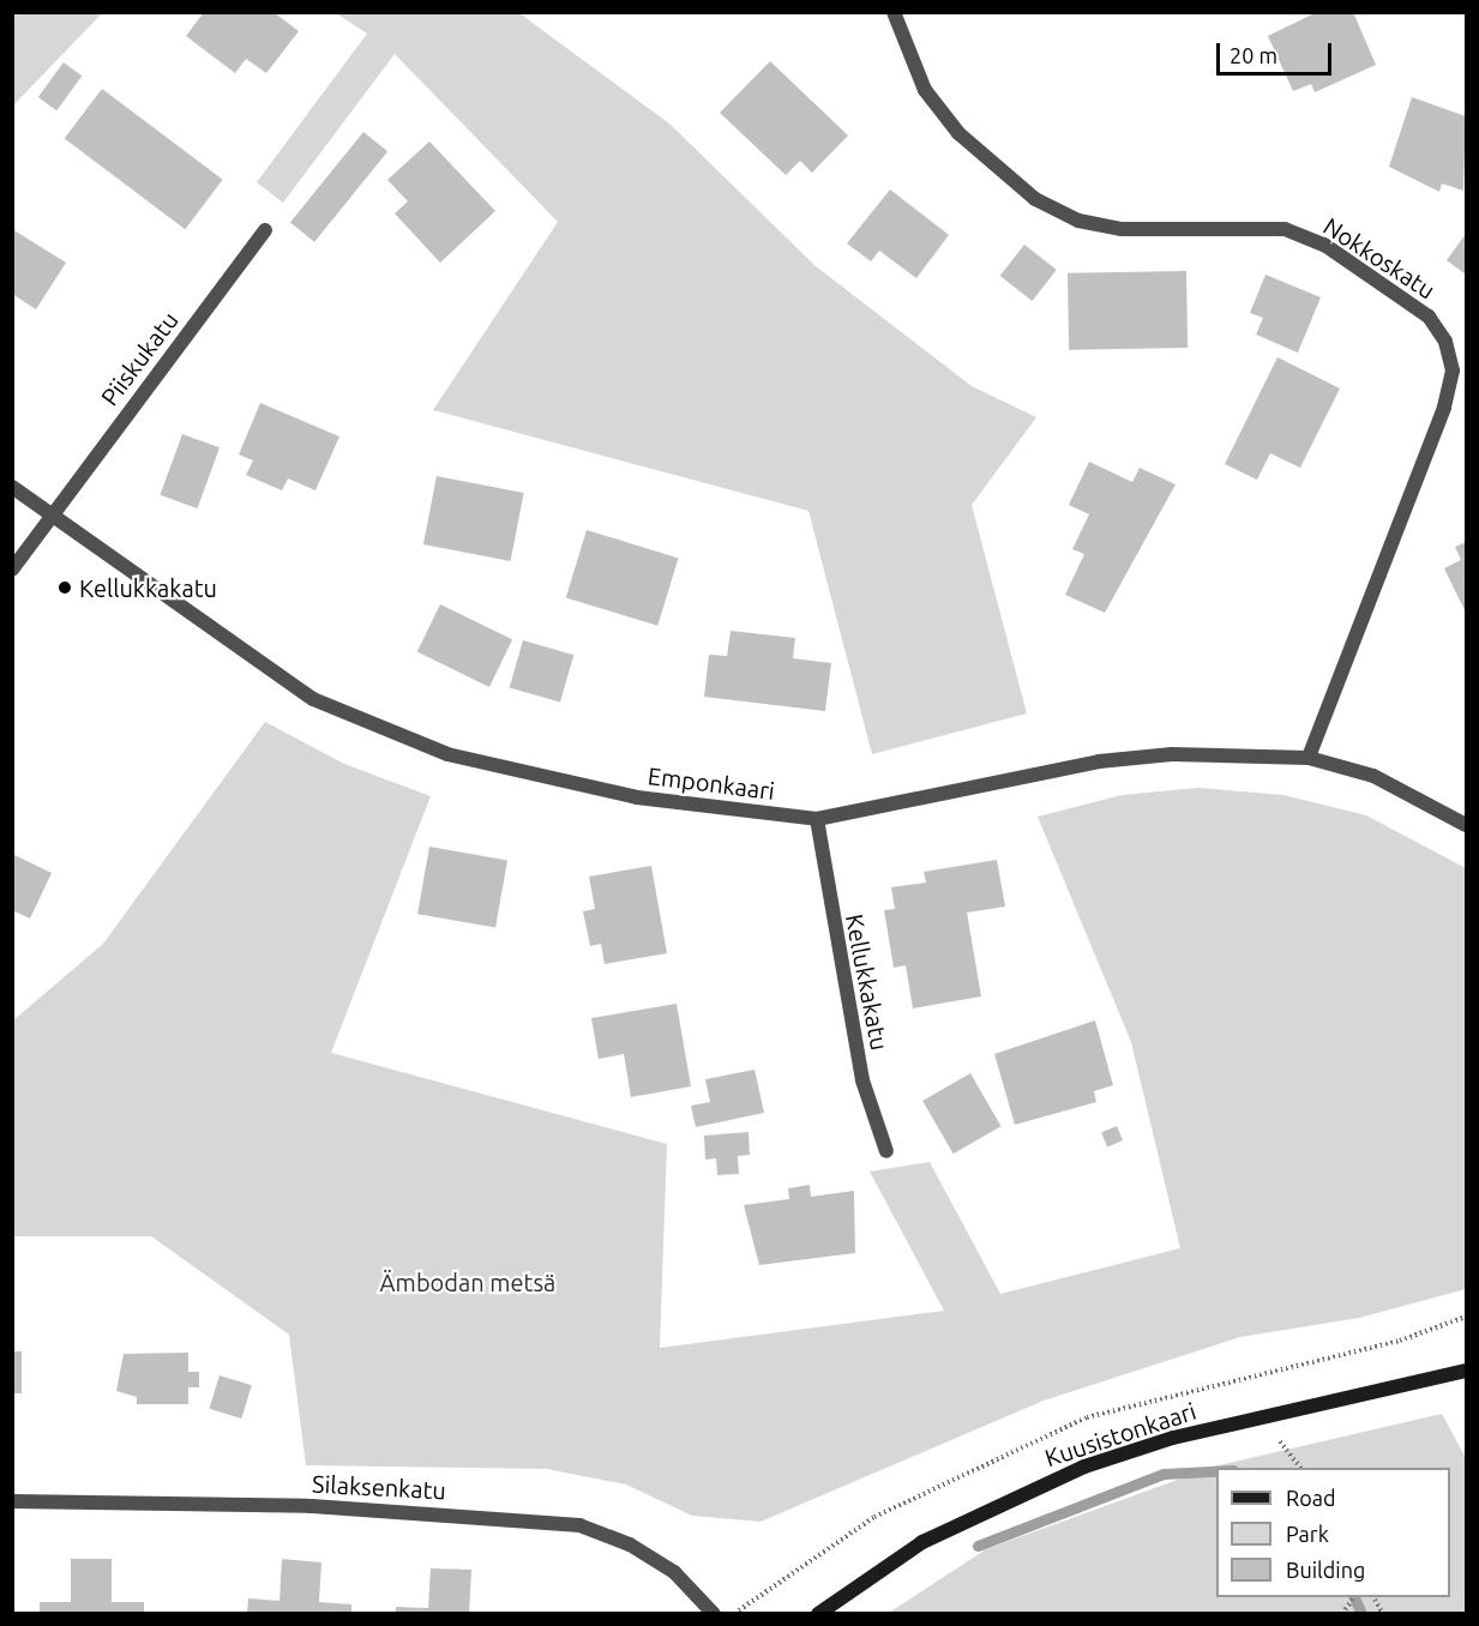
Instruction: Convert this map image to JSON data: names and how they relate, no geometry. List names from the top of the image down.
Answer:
{
  "streets": {
    "street": [
      "Nokkoskatu",
      "Piiskukatu",
      "Emponkaari",
      "Kellukkakatu",
      "Kuusistonkaari",
      "Silaksenkatu"
    ]
  },
  "crossings": [
    ["Nokkoskatu", "Emponkaari"],
    ["Piiskukatu", "Emponkaari"],
    ["Emponkaari", "Kellukkakatu"]
  ],
  "parks": ["Ämbodan metsä"],
  "places": ["Kellukkakatu"],
  "legend": ["Road", "Park", "Building"],
  "scale_bar": "20 m"
}
